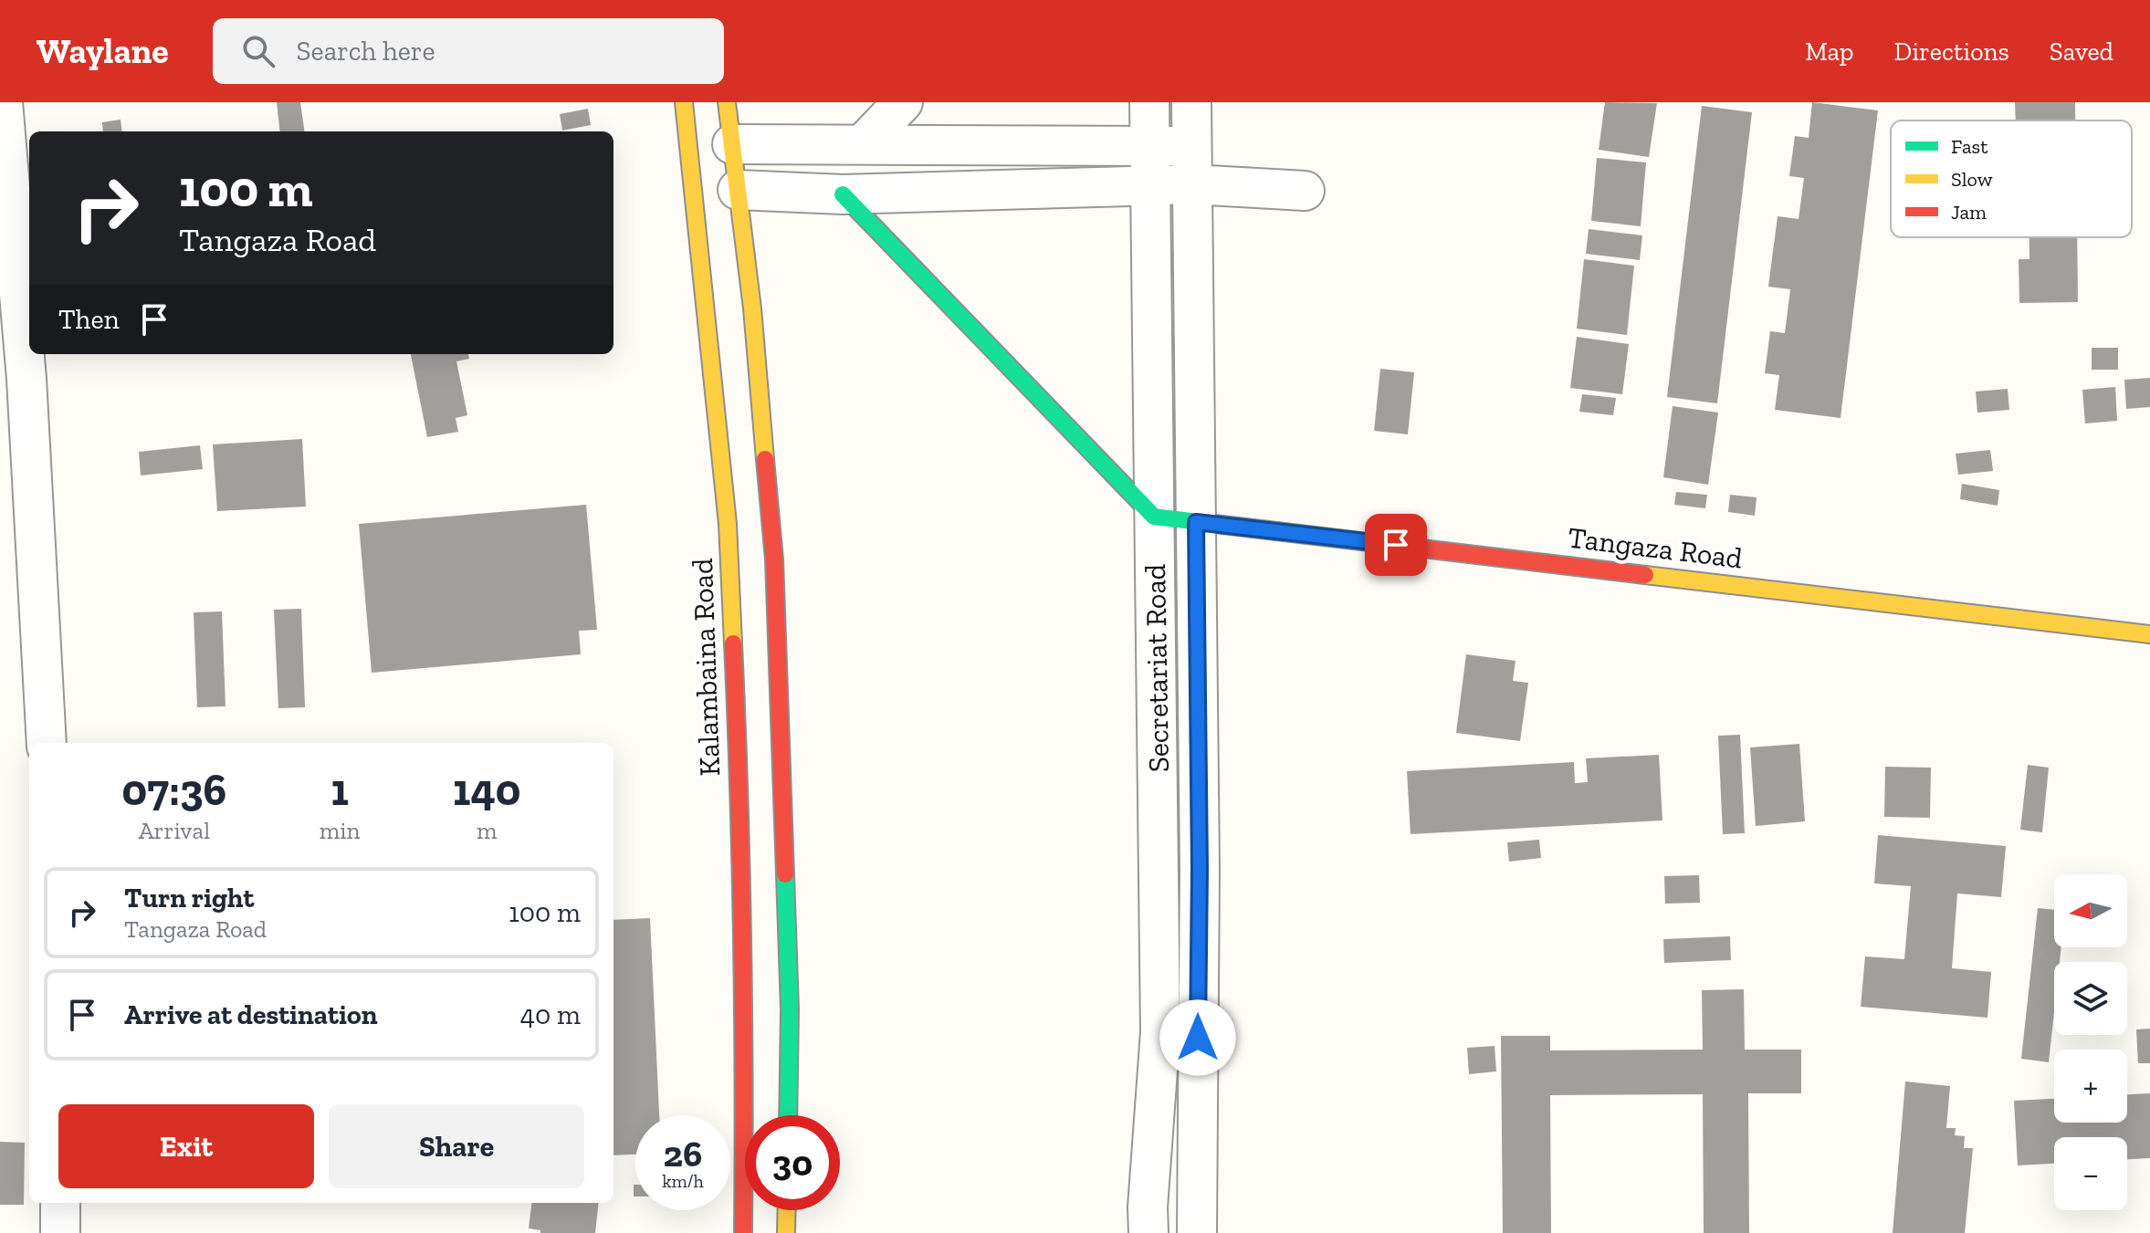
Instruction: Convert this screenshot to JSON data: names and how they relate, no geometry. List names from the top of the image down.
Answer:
{
  "streets": {
    "main road": ["Tangaza Road", "Kalambaina Road"],
    "street": ["Secretariat Road"]
  },
  "crossings": [
    ["Tangaza Road", "Secretariat Road"]
  ],
  "legend": ["Fast", "Slow", "Jam"],
  "north": "left",
  "page": {
    "header": "Waylane",
    "search": "Search here",
    "nav": ["Map", "Directions", "Saved"],
    "turn": ["100 m", "Tangaza Road"],
    "then": "Then",
    "eta": [
      "07:36",
      "Arrival",
      "1",
      "min",
      "140",
      "m"
    ],
    "list": [
      {
        "name": "Turn right",
        "note": "Tangaza Road",
        "value": "100 m"
      },
      {
        "name": "Arrive at destination",
        "value": "40 m"
      }
    ],
    "map_buttons": ["+", "−"],
    "buttons": ["Exit", "Share"],
    "speed": "26 km/h",
    "limit": "30"
  }
}
